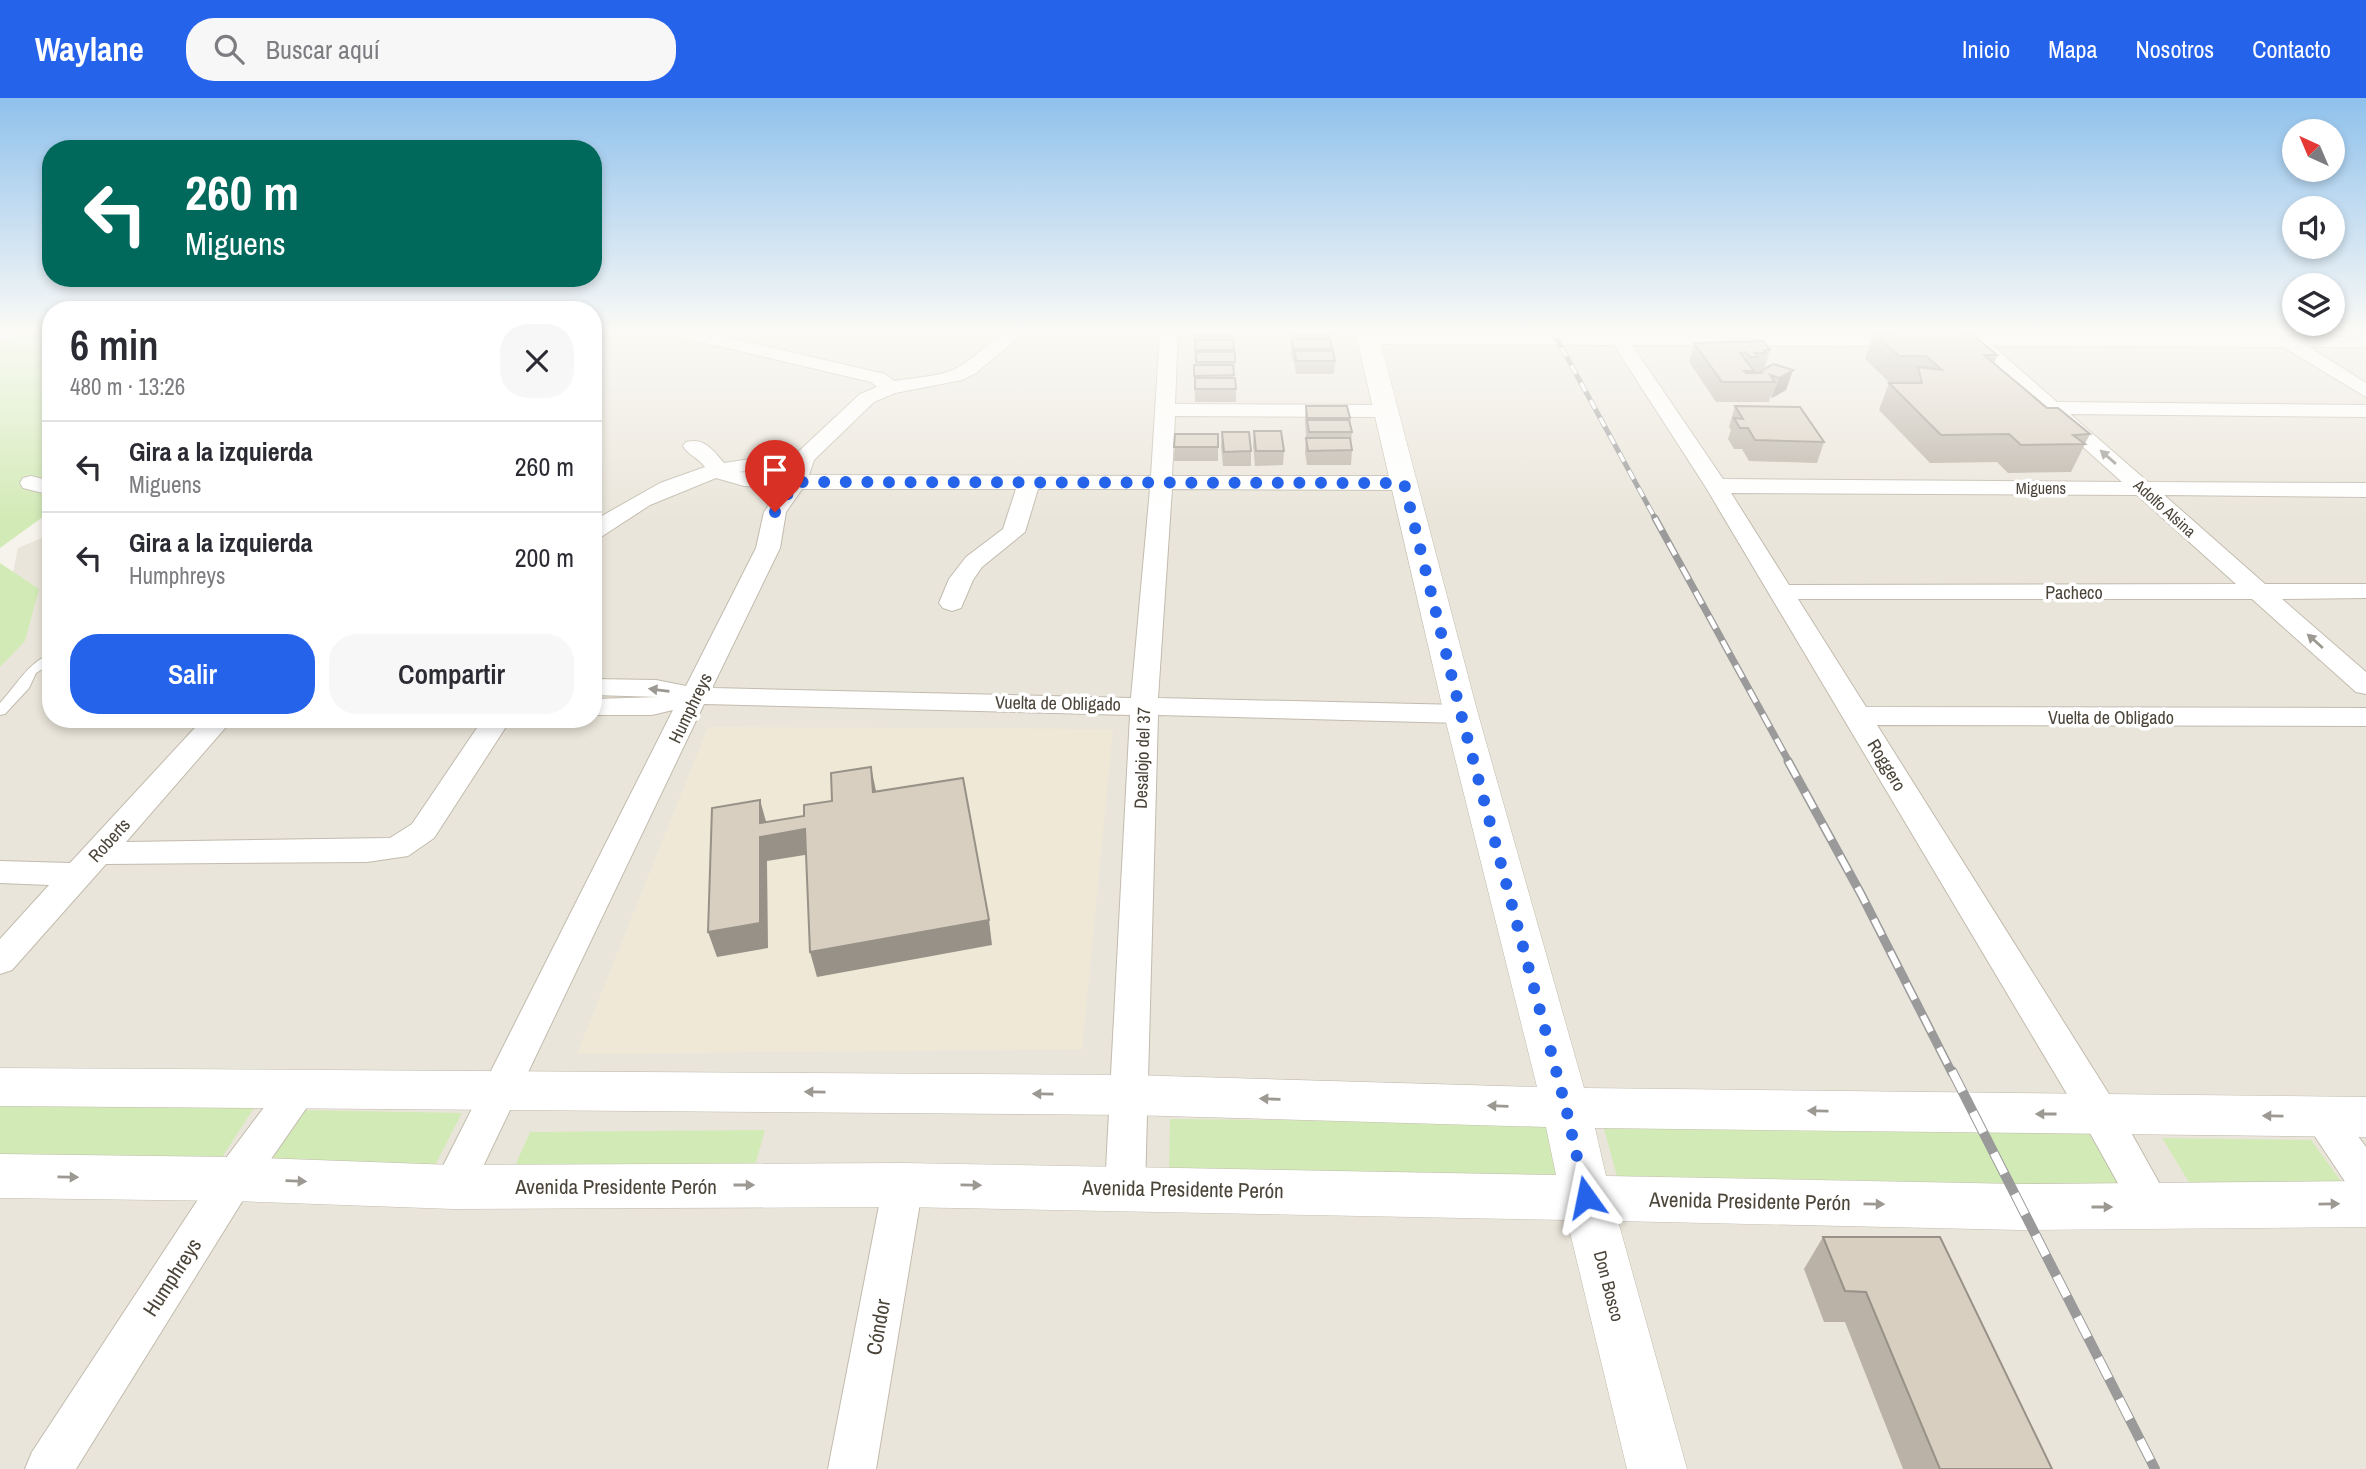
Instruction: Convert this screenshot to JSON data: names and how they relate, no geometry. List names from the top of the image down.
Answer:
{
  "streets": {
    "street": [
      "Miguens",
      "Adolfo Alsina",
      "Pacheco",
      "Vuelta de Obligado",
      "Humphreys",
      "Desalojo del 37",
      "Roggero",
      "Roberts",
      "Avenida Presidente Perón",
      "Don Bosco",
      "Cóndor"
    ]
  },
  "crossings": [
    ["Miguens", "Adolfo Alsina"],
    ["Miguens", "Roggero"],
    ["Adolfo Alsina", "Pacheco"],
    ["Pacheco", "Roggero"],
    ["Vuelta de Obligado", "Humphreys"],
    ["Vuelta de Obligado", "Desalojo del 37"],
    ["Vuelta de Obligado", "Roggero"],
    ["Vuelta de Obligado", "Don Bosco"],
    ["Humphreys", "Avenida Presidente Perón"],
    ["Desalojo del 37", "Avenida Presidente Perón"],
    ["Roggero", "Avenida Presidente Perón"],
    ["Avenida Presidente Perón", "Don Bosco"],
    ["Avenida Presidente Perón", "Cóndor"]
  ],
  "one_way": ["Adolfo Alsina"],
  "north": "top left",
  "page": {
    "header": "Waylane",
    "search": "Buscar aquí",
    "nav": [
      "Inicio",
      "Mapa",
      "Nosotros",
      "Contacto"
    ],
    "turn": ["260 m", "Miguens"],
    "heading": ["6 min", "480 m · 13:26"],
    "list": [
      {
        "name": "Gira a la izquierda",
        "note": "Miguens",
        "value": "260 m"
      },
      {
        "name": "Gira a la izquierda",
        "note": "Humphreys",
        "value": "200 m"
      }
    ],
    "buttons": ["Salir", "Compartir"]
  }
}
